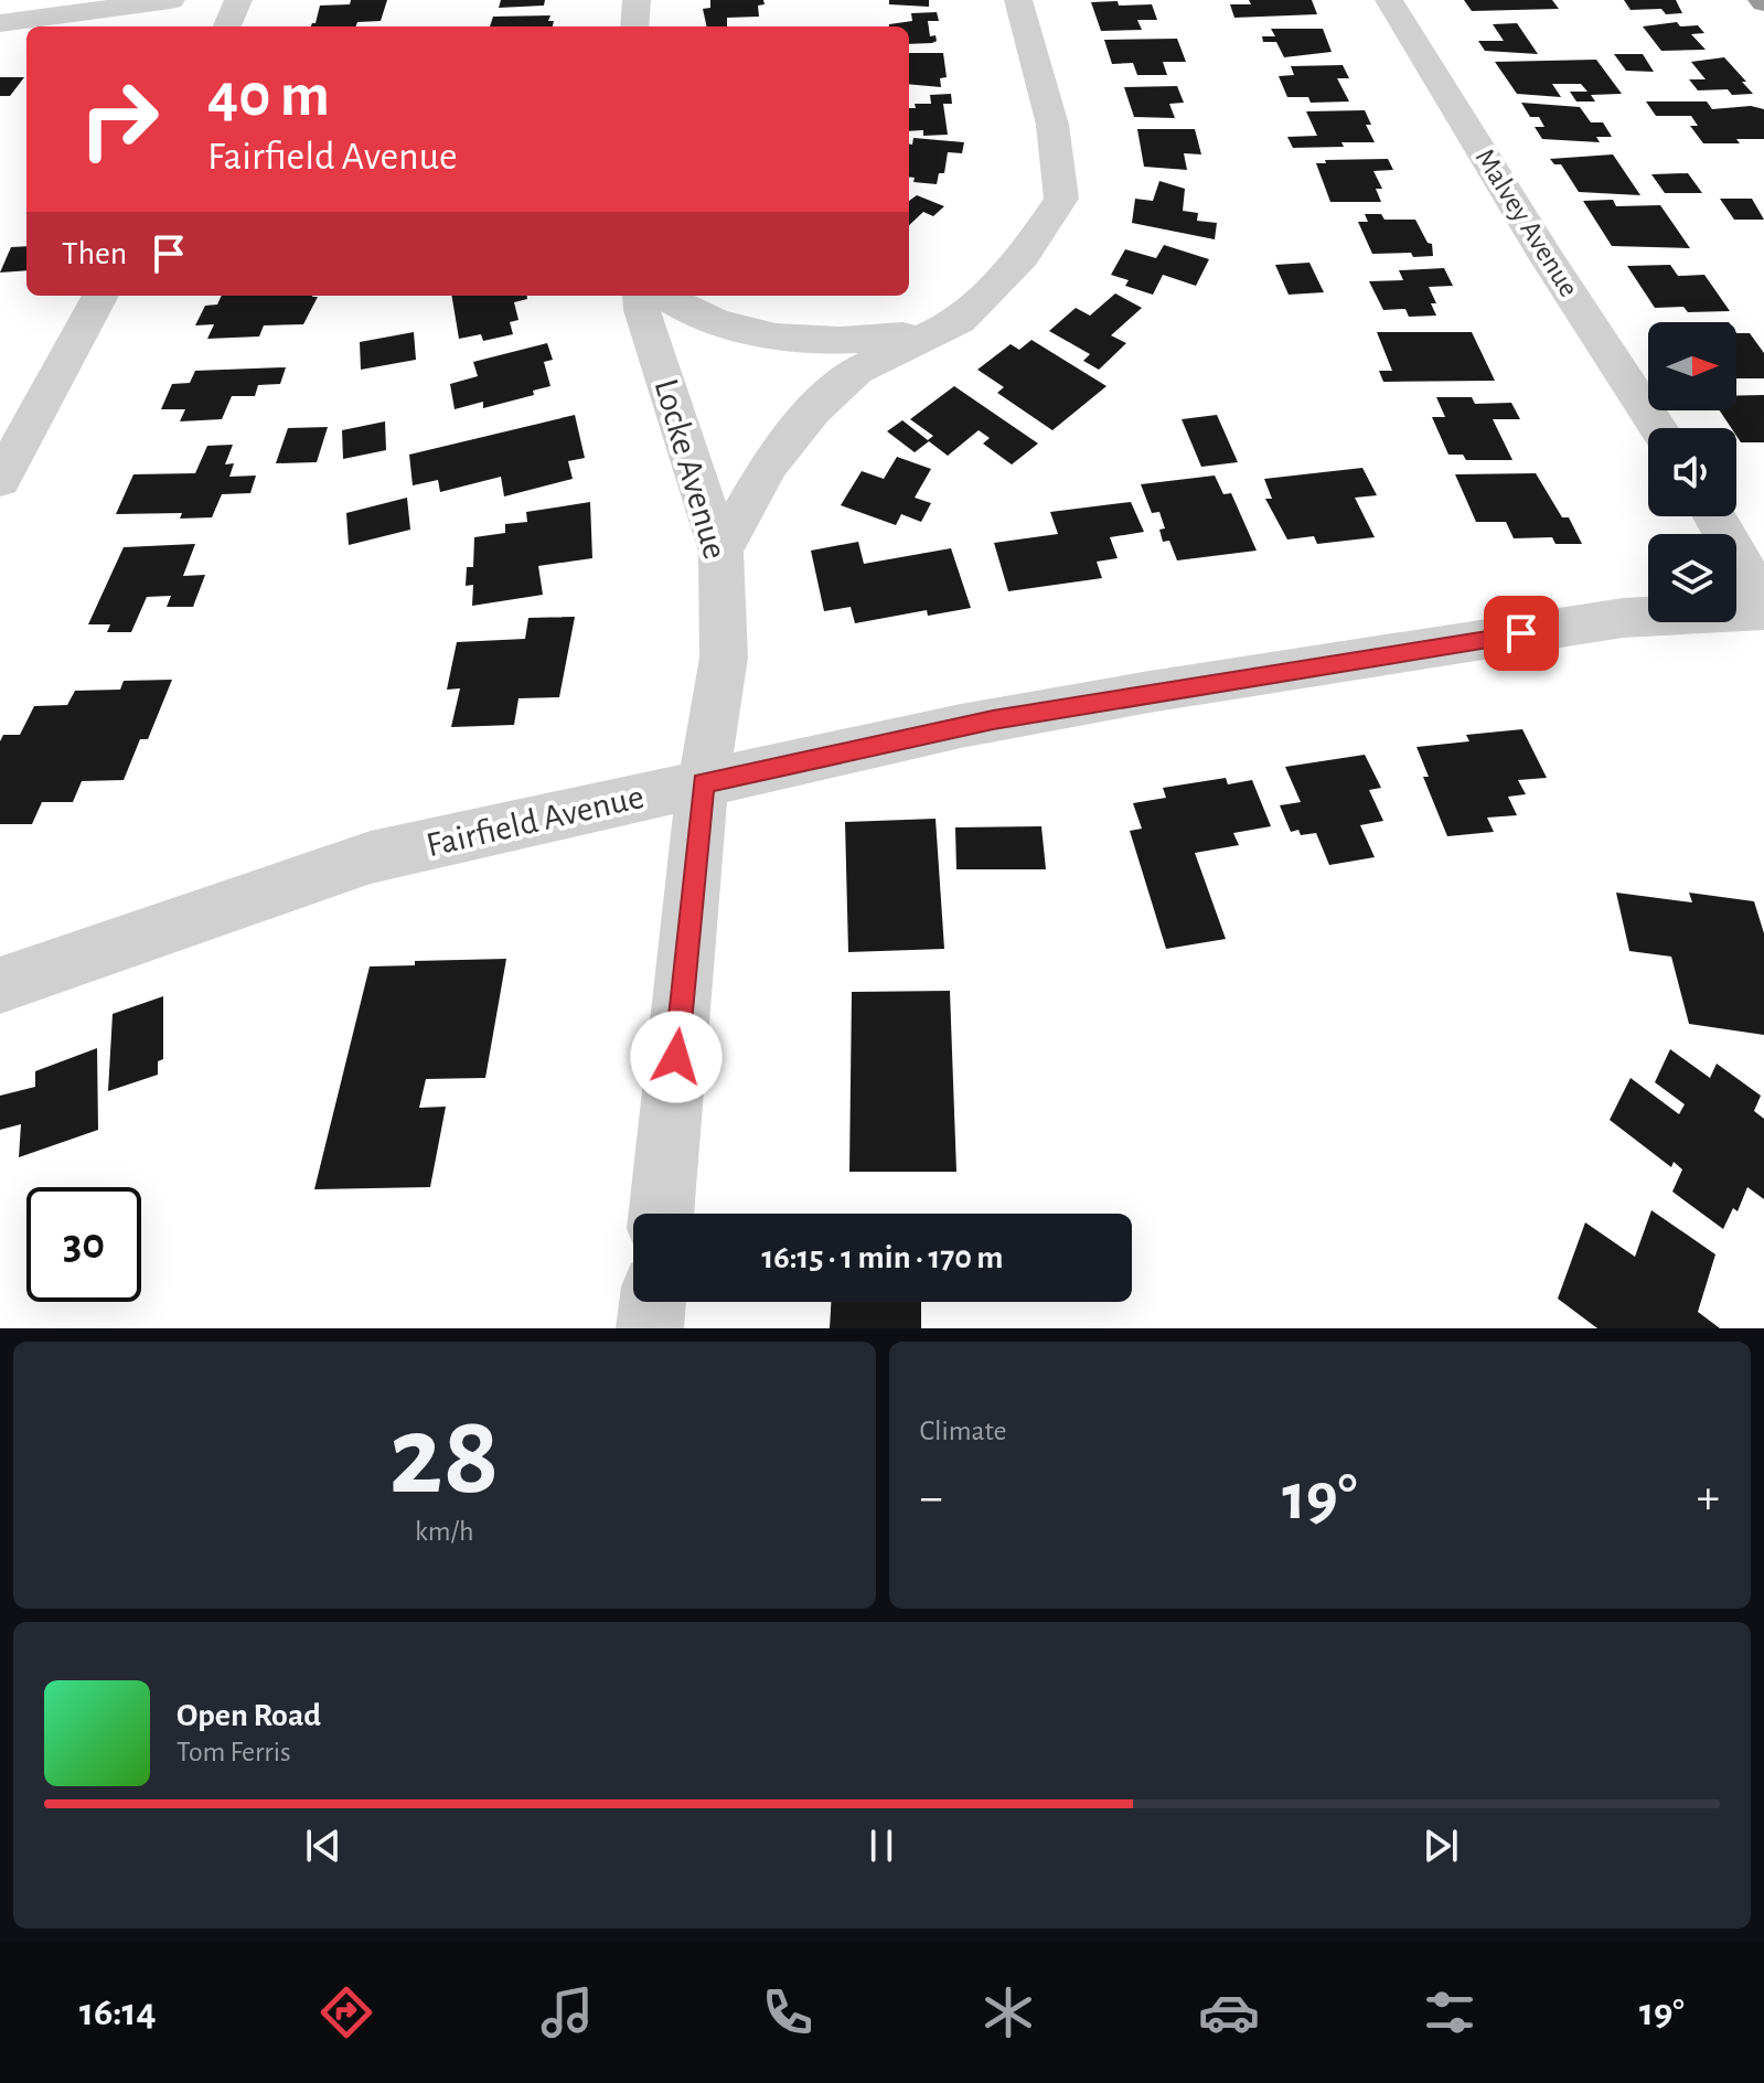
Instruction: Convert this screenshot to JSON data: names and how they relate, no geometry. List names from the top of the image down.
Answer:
{
  "streets": {
    "street": ["Malvey Avenue", "Locke Avenue", "Fairfield Avenue"]
  },
  "crossings": [
    ["Locke Avenue", "Fairfield Avenue"]
  ],
  "north": "right",
  "page": {
    "turn": ["40 m", "Fairfield Avenue"],
    "then": "Then",
    "limit": "30",
    "trip": "16:15 · 1 min · 170 m",
    "tile": [
      ["28", "km/h"],
      "Climate"
    ],
    "heat": ["−", "19°", "+"],
    "song": ["Open Road", "Tom Ferris"],
    "tabs": ["16:14", "19°"]
  }
}
